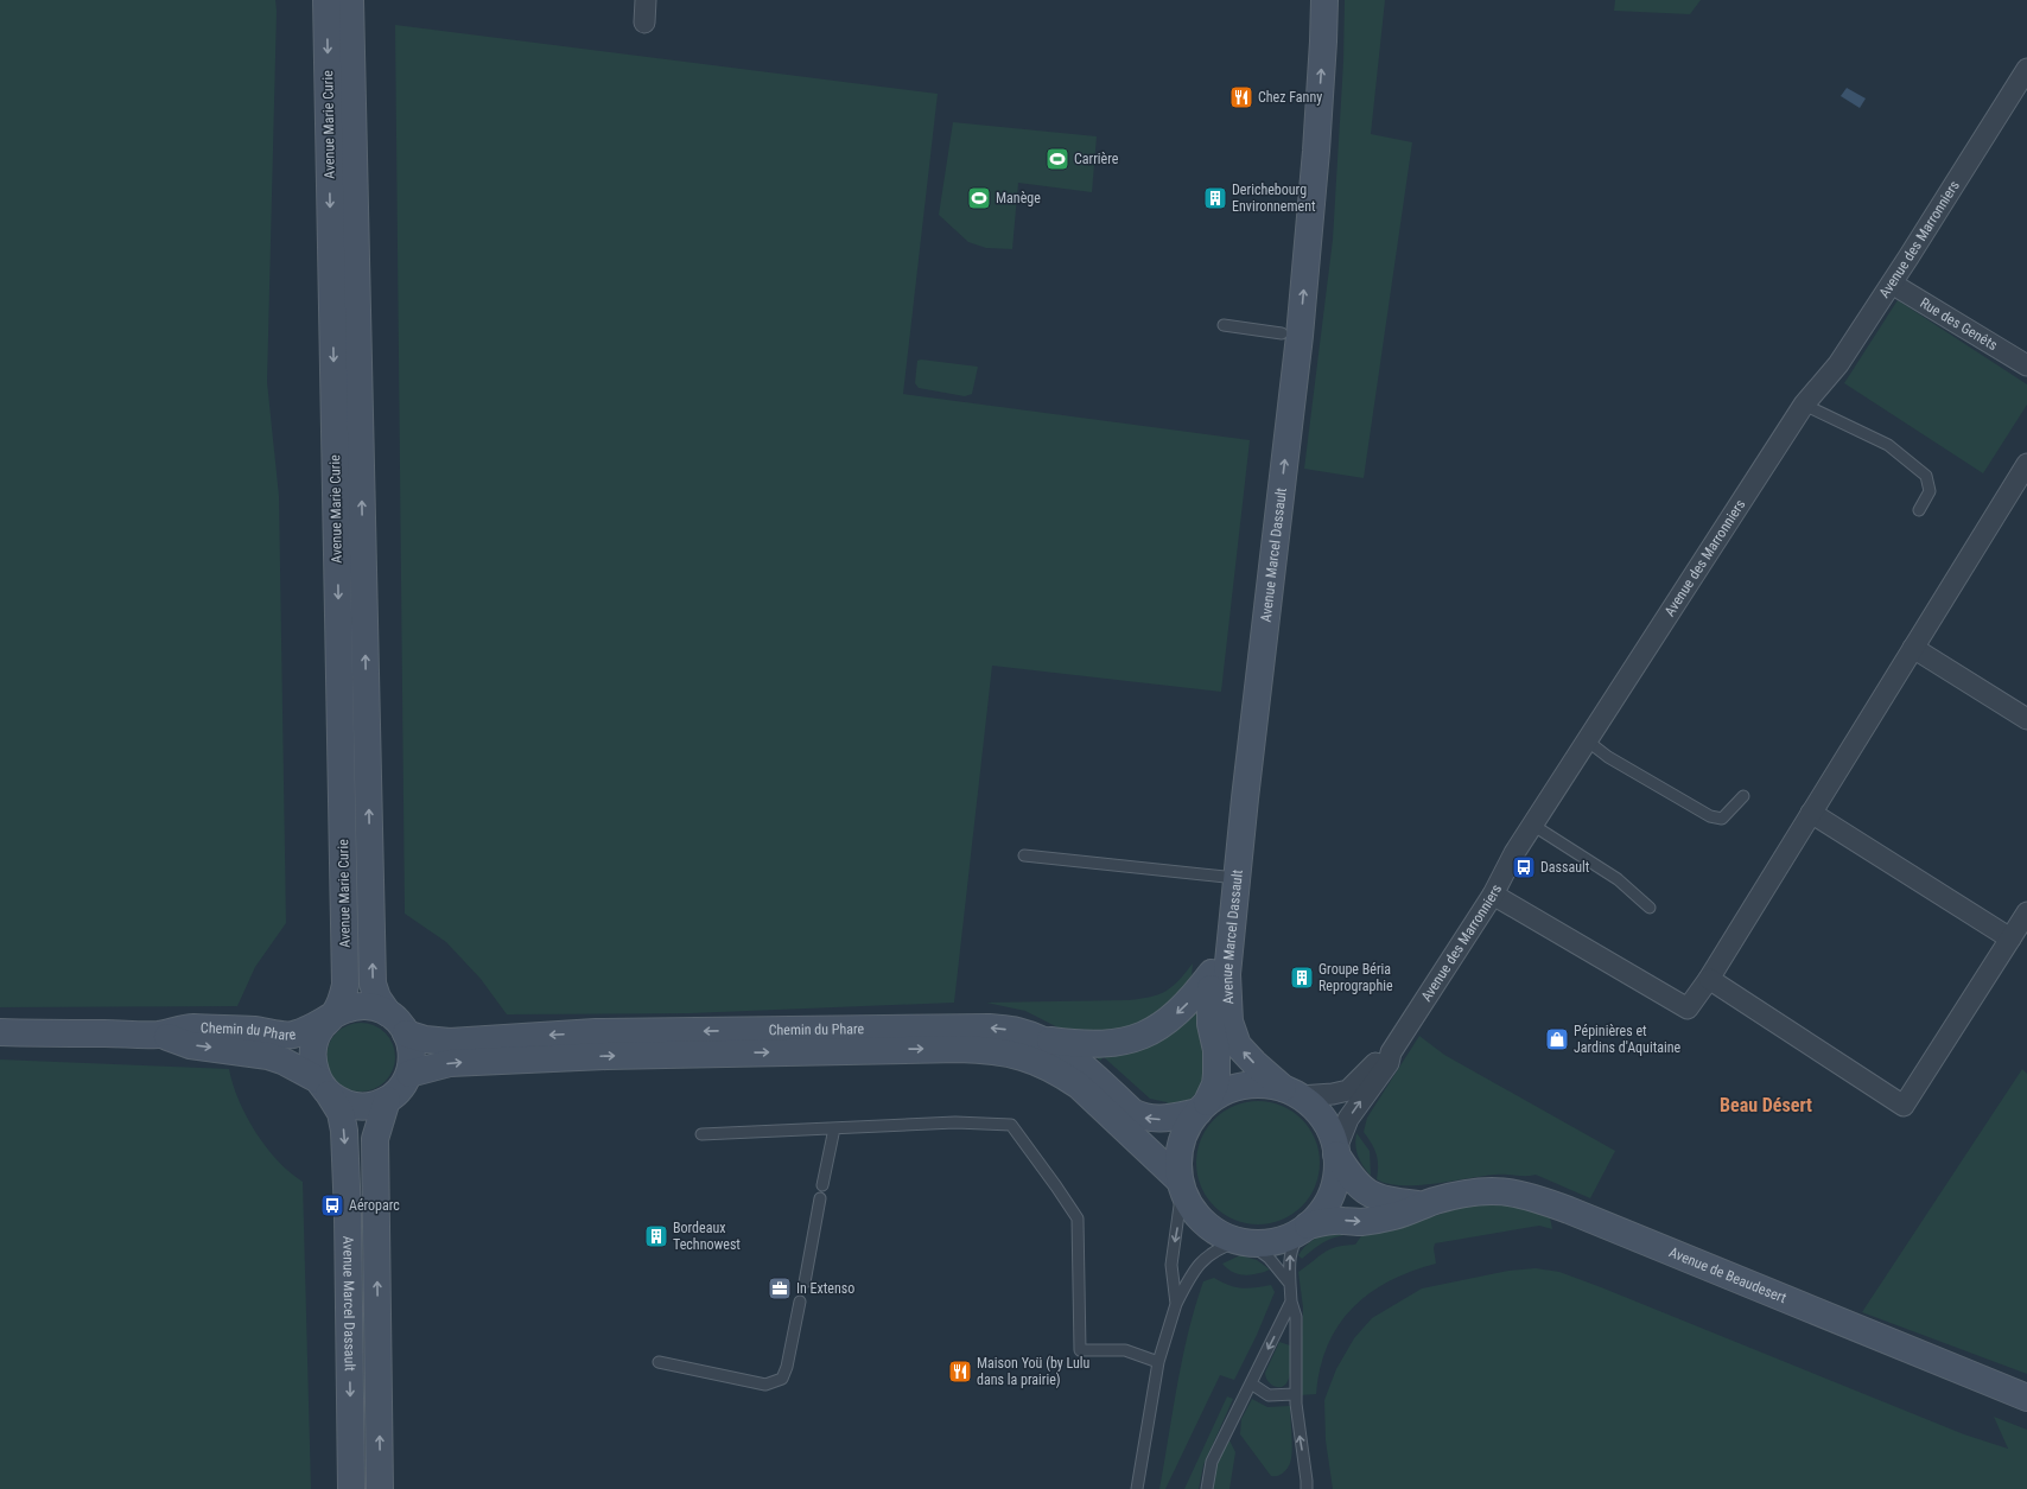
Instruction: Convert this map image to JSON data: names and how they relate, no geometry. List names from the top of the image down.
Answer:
{
  "streets": {
    "main road": [
      "Avenue Marie Curie",
      "Avenue Marcel Dassault",
      "Chemin du Phare",
      "Avenue de Beaudesert"
    ],
    "street": ["Avenue des Marronniers", "Rue des Genêts"]
  },
  "crossings": [
    ["Avenue Marie Curie", "Avenue Marcel Dassault"],
    ["Avenue Marie Curie", "Chemin du Phare"],
    ["Avenue des Marronniers", "Rue des Genêts"],
    ["Avenue des Marronniers", "Avenue Marcel Dassault"],
    ["Avenue des Marronniers", "Chemin du Phare"],
    ["Avenue Marcel Dassault", "Chemin du Phare"]
  ],
  "districts": ["Beau Désert"],
  "places": {
    "restaurant": ["Chez Fanny", "Maison Yoü (by Lulu dans la prairie)"],
    "sports": ["Carrière", "Manège"],
    "building": ["Derichebourg Environnement", "Groupe Béria Reprographie", "Bordeaux Technowest"],
    "bus stop": ["Dassault", "Aéroparc"],
    "shop": ["Pépinières et Jardins d'Aquitaine"],
    "office": ["In Extenso"]
  }
}
